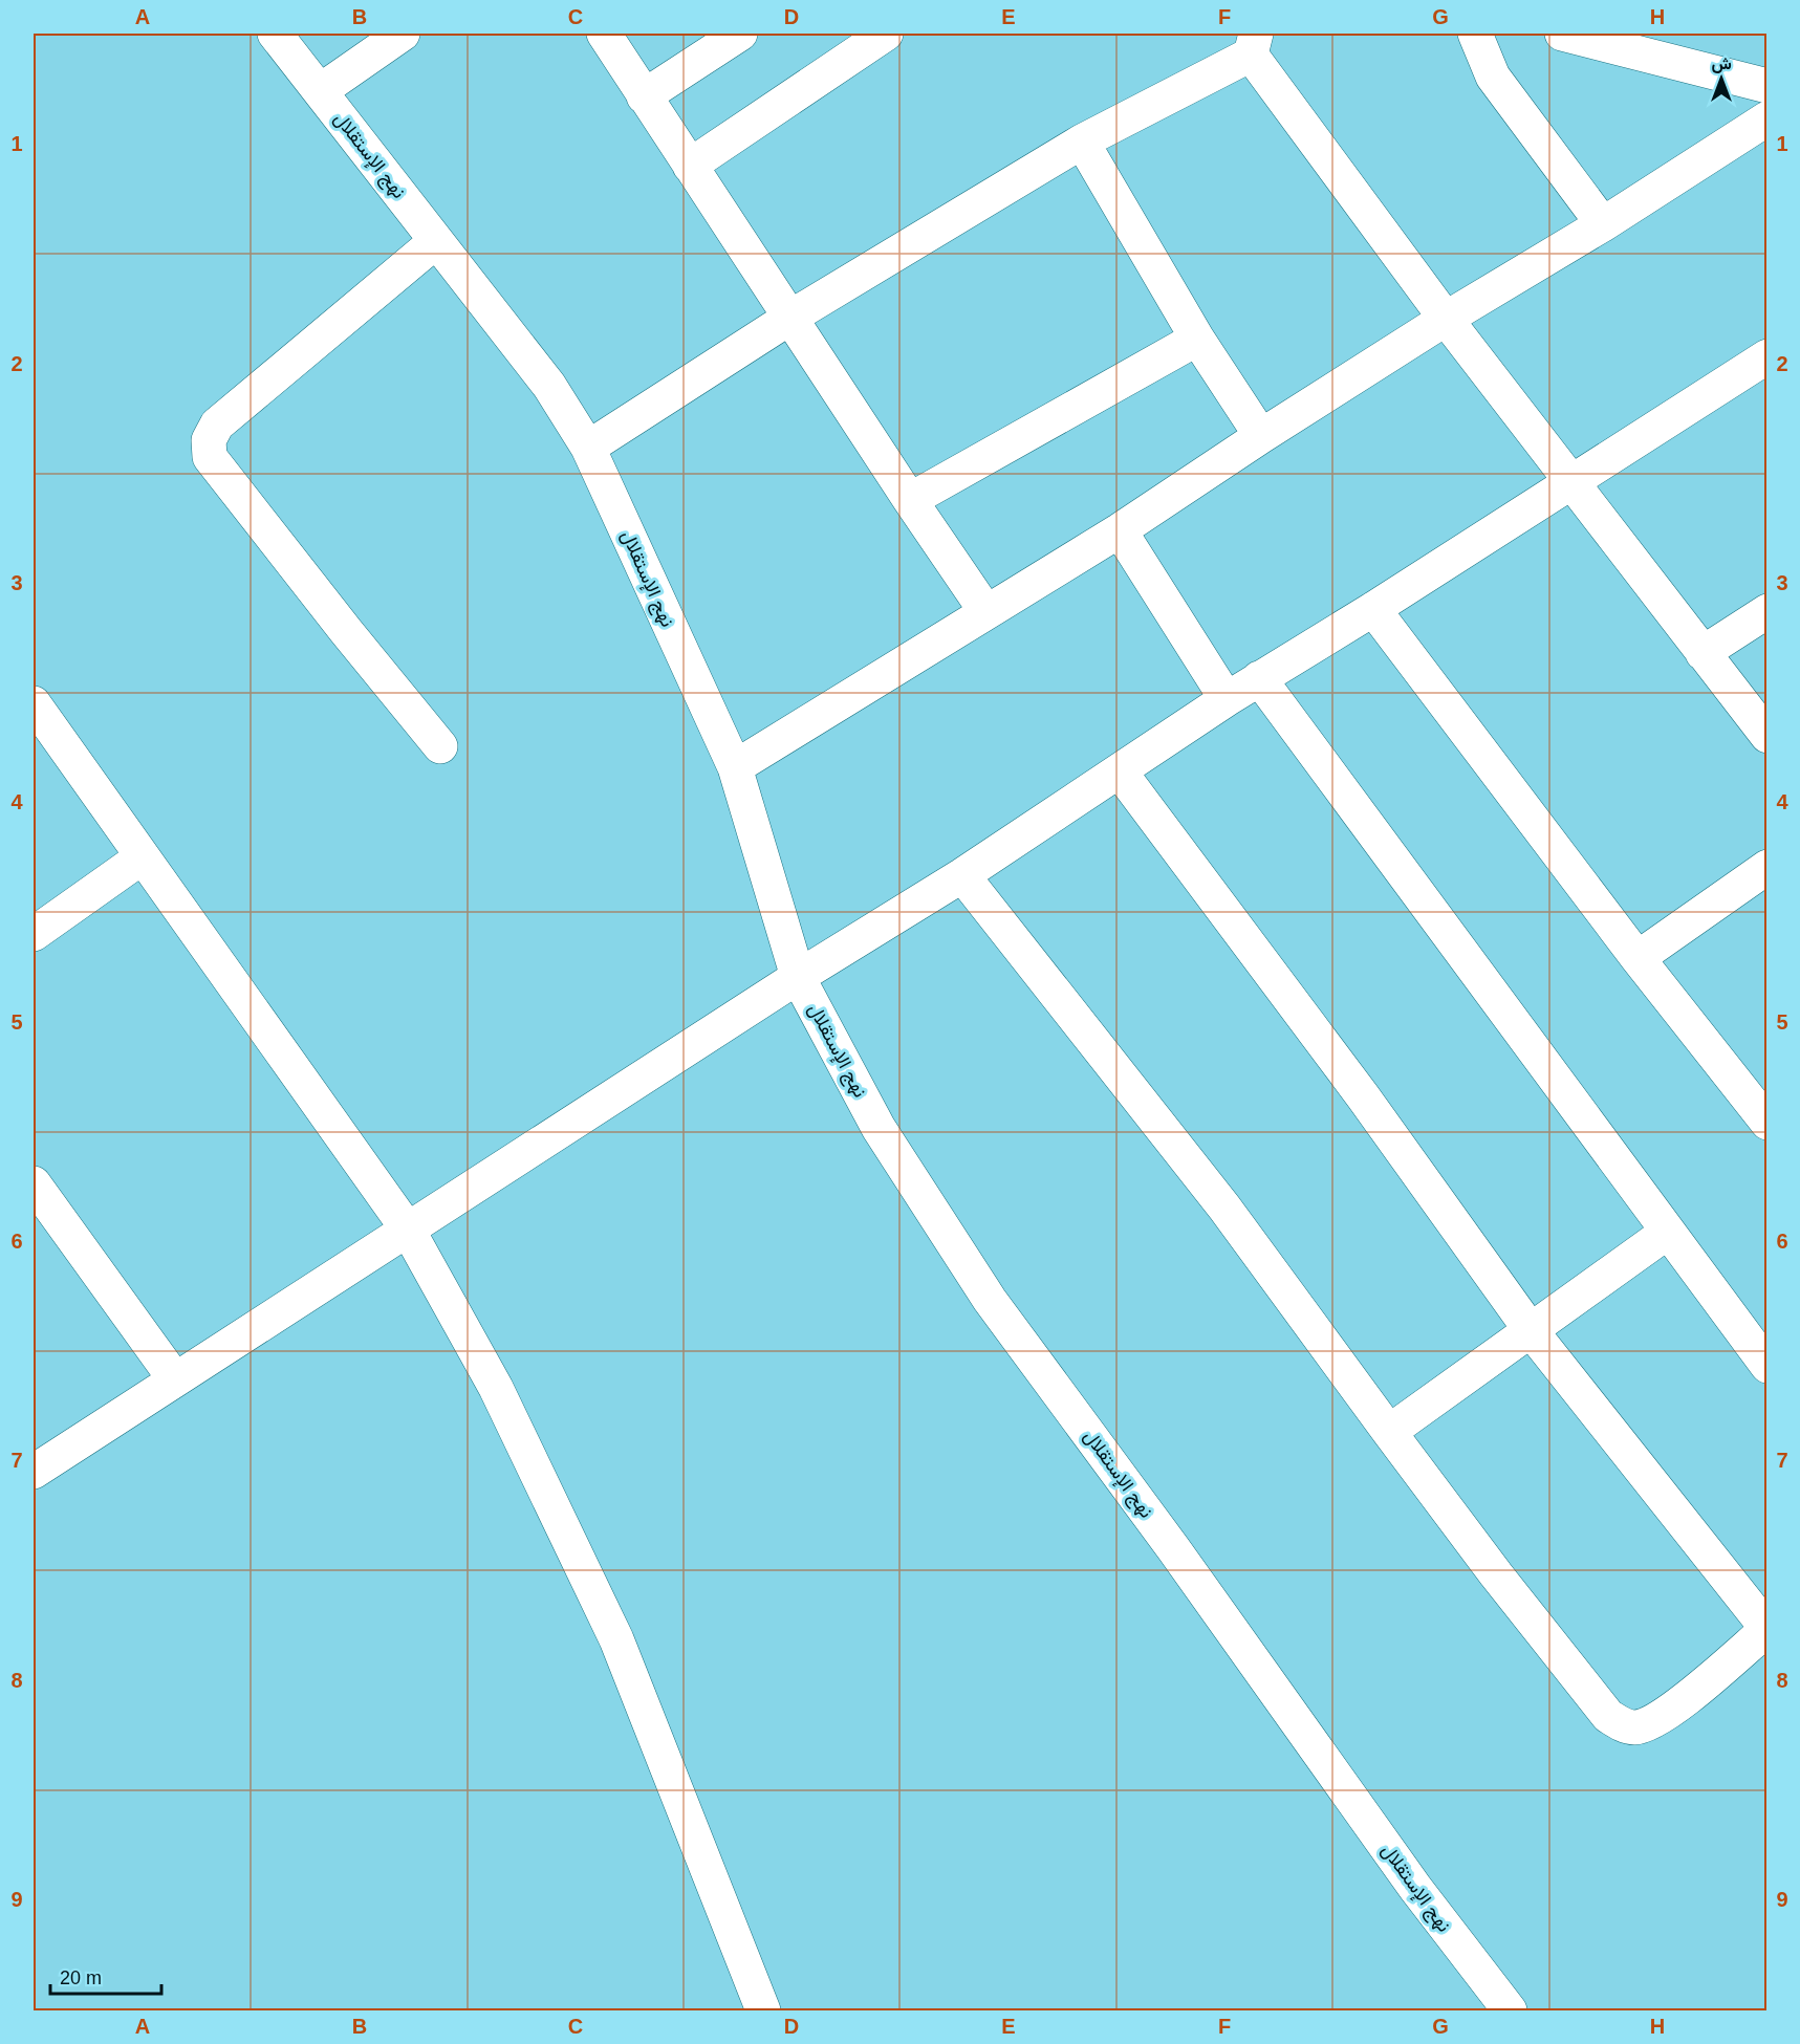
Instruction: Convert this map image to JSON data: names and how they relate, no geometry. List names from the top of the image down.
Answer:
{
  "streets": {
    "street": ["نهج الإستقلال"]
  },
  "scale_bar": "20 m",
  "north": "top",
  "grid": {
    "columns": [
      "A",
      "B",
      "C",
      "D",
      "E",
      "F",
      "G",
      "H"
    ],
    "rows": [
      "1",
      "2",
      "3",
      "4",
      "5",
      "6",
      "7",
      "8",
      "9"
    ]
  }
}
